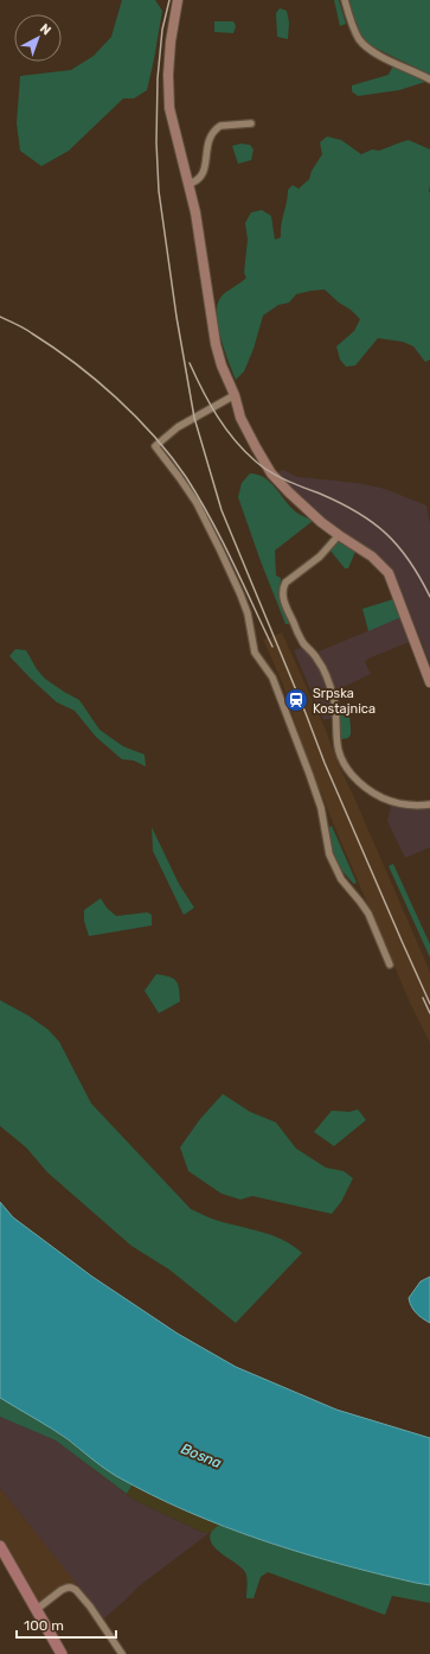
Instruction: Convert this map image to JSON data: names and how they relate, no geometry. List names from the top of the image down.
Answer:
{
  "water": ["Bosna"],
  "places": {
    "station": ["Srpska Kostajnica"]
  },
  "scale_bar": "100 m",
  "north": "top right"
}
